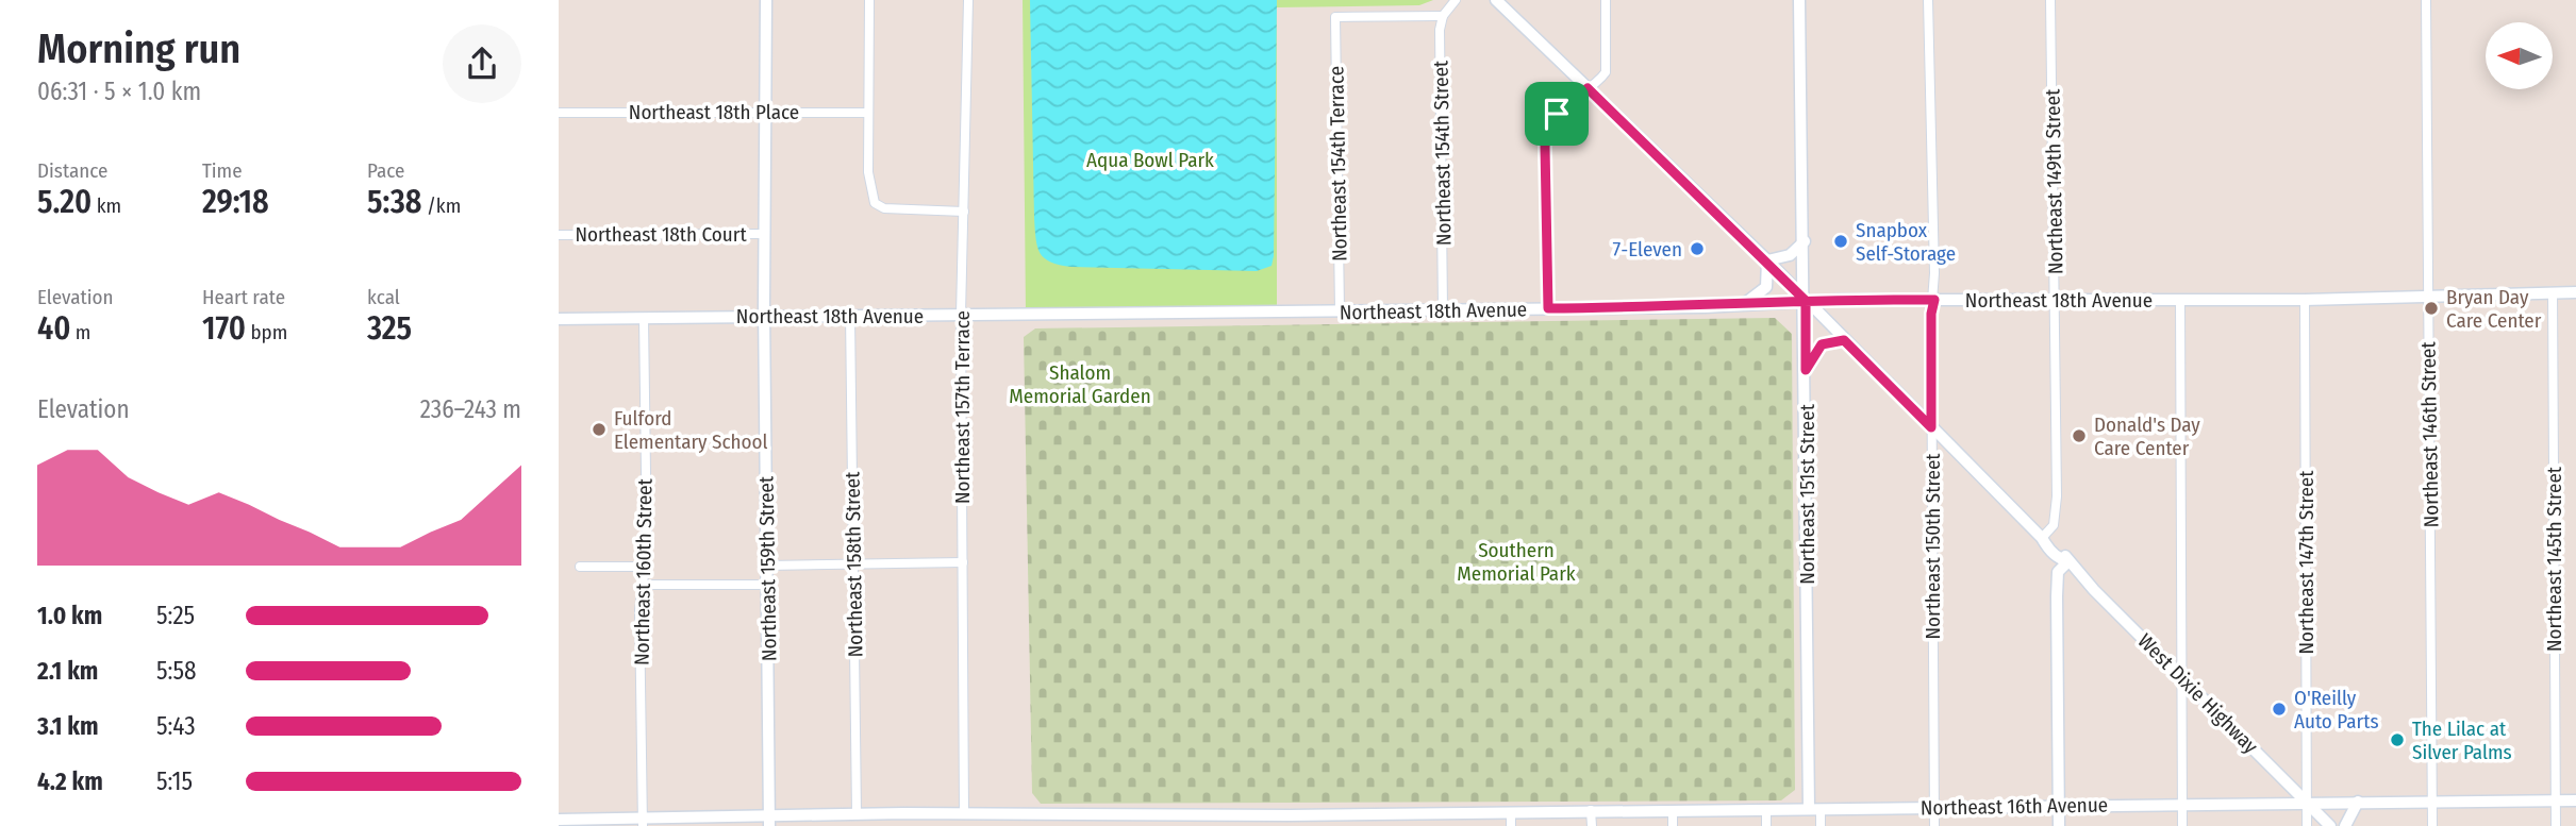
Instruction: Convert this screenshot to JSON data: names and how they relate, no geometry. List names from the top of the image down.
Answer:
{
  "streets": {
    "street": [
      "Northeast 18th Place",
      "Northeast 154th Street",
      "Northeast 154th Terrace",
      "Northeast 149th Street",
      "Northeast 18th Court",
      "Northeast 18th Avenue",
      "Northeast 157th Terrace",
      "Northeast 146th Street",
      "Northeast 151st Street",
      "Northeast 150th Street",
      "Northeast 145th Street",
      "Northeast 147th Street",
      "Northeast 158th Street",
      "Northeast 159th Street",
      "Northeast 160th Street",
      "West Dixie Highway",
      "Northeast 16th Avenue"
    ]
  },
  "crossings": [
    ["Northeast 18th Place", "Northeast 159th Street"],
    ["Northeast 154th Street", "Northeast 154th Terrace"],
    ["Northeast 154th Street", "Northeast 18th Avenue"],
    ["Northeast 154th Terrace", "Northeast 18th Avenue"],
    ["Northeast 149th Street", "Northeast 18th Avenue"],
    ["Northeast 149th Street", "West Dixie Highway"],
    ["Northeast 18th Court", "Northeast 159th Street"],
    ["Northeast 18th Avenue", "Northeast 157th Terrace"],
    ["Northeast 18th Avenue", "Northeast 146th Street"],
    ["Northeast 18th Avenue", "Northeast 151st Street"],
    ["Northeast 18th Avenue", "Northeast 150th Street"],
    ["Northeast 18th Avenue", "Northeast 145th Street"],
    ["Northeast 18th Avenue", "Northeast 147th Street"],
    ["Northeast 18th Avenue", "Northeast 158th Street"],
    ["Northeast 18th Avenue", "Northeast 159th Street"],
    ["Northeast 18th Avenue", "Northeast 160th Street"],
    ["Northeast 18th Avenue", "West Dixie Highway"],
    ["Northeast 157th Terrace", "Northeast 16th Avenue"],
    ["Northeast 146th Street", "Northeast 16th Avenue"],
    ["Northeast 151st Street", "West Dixie Highway"],
    ["Northeast 151st Street", "Northeast 16th Avenue"],
    ["Northeast 150th Street", "West Dixie Highway"],
    ["Northeast 150th Street", "Northeast 16th Avenue"],
    ["Northeast 145th Street", "Northeast 16th Avenue"],
    ["Northeast 147th Street", "West Dixie Highway"],
    ["Northeast 147th Street", "Northeast 16th Avenue"],
    ["Northeast 158th Street", "Northeast 16th Avenue"],
    ["Northeast 159th Street", "Northeast 16th Avenue"],
    ["Northeast 160th Street", "Northeast 16th Avenue"],
    ["West Dixie Highway", "Northeast 16th Avenue"]
  ],
  "parks": ["Aqua Bowl Park", "Shalom Memorial Garden", "Southern Memorial Park"],
  "places": [
    "Snapbox Self-Storage",
    "7-Eleven",
    "Bryan Day Care Center",
    "Fulford Elementary School",
    "Donald's Day Care Center",
    "O'Reilly Auto Parts",
    "The Lilac at Silver Palms"
  ],
  "north": "left",
  "page": {
    "heading": ["Morning run", "06:31 · 5 × 1.0 km"],
    "stats": [
      ["Distance", "5.20 km"],
      ["Time", "29:18"],
      ["Pace", "5:38 /km"],
      ["Elevation", "40 m"],
      ["Heart rate", "170 bpm"],
      ["kcal", "325"]
    ],
    "chart": ["Elevation", "236–243 m"],
    "list": [
      {
        "name": "1.0 km",
        "note": "5:25"
      },
      {
        "name": "2.1 km",
        "note": "5:58"
      },
      {
        "name": "3.1 km",
        "note": "5:43"
      },
      {
        "name": "4.2 km",
        "note": "5:15"
      }
    ]
  }
}
